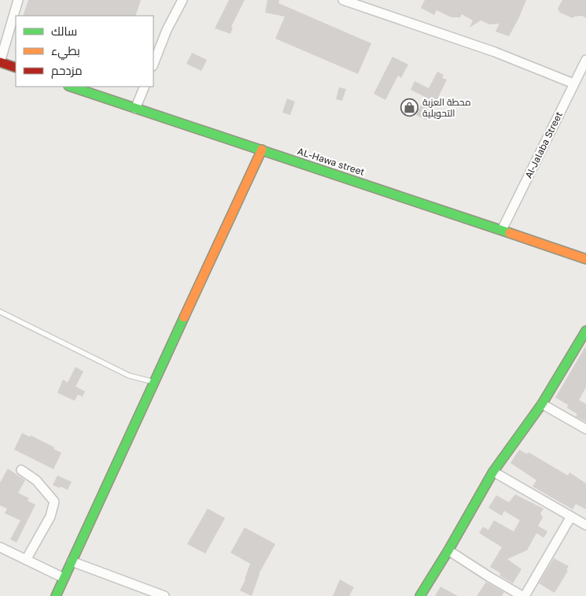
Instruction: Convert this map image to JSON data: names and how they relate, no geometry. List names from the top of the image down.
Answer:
{
  "streets": {
    "street": ["Al-Jalaba Street", "AL-Hawa street"]
  },
  "crossings": [
    ["Al-Jalaba Street", "AL-Hawa street"]
  ],
  "places": {
    "shop": ["محطة العزبة التحويلية"]
  },
  "legend": ["سالك", "بطيء", "مزدحم"]
}
